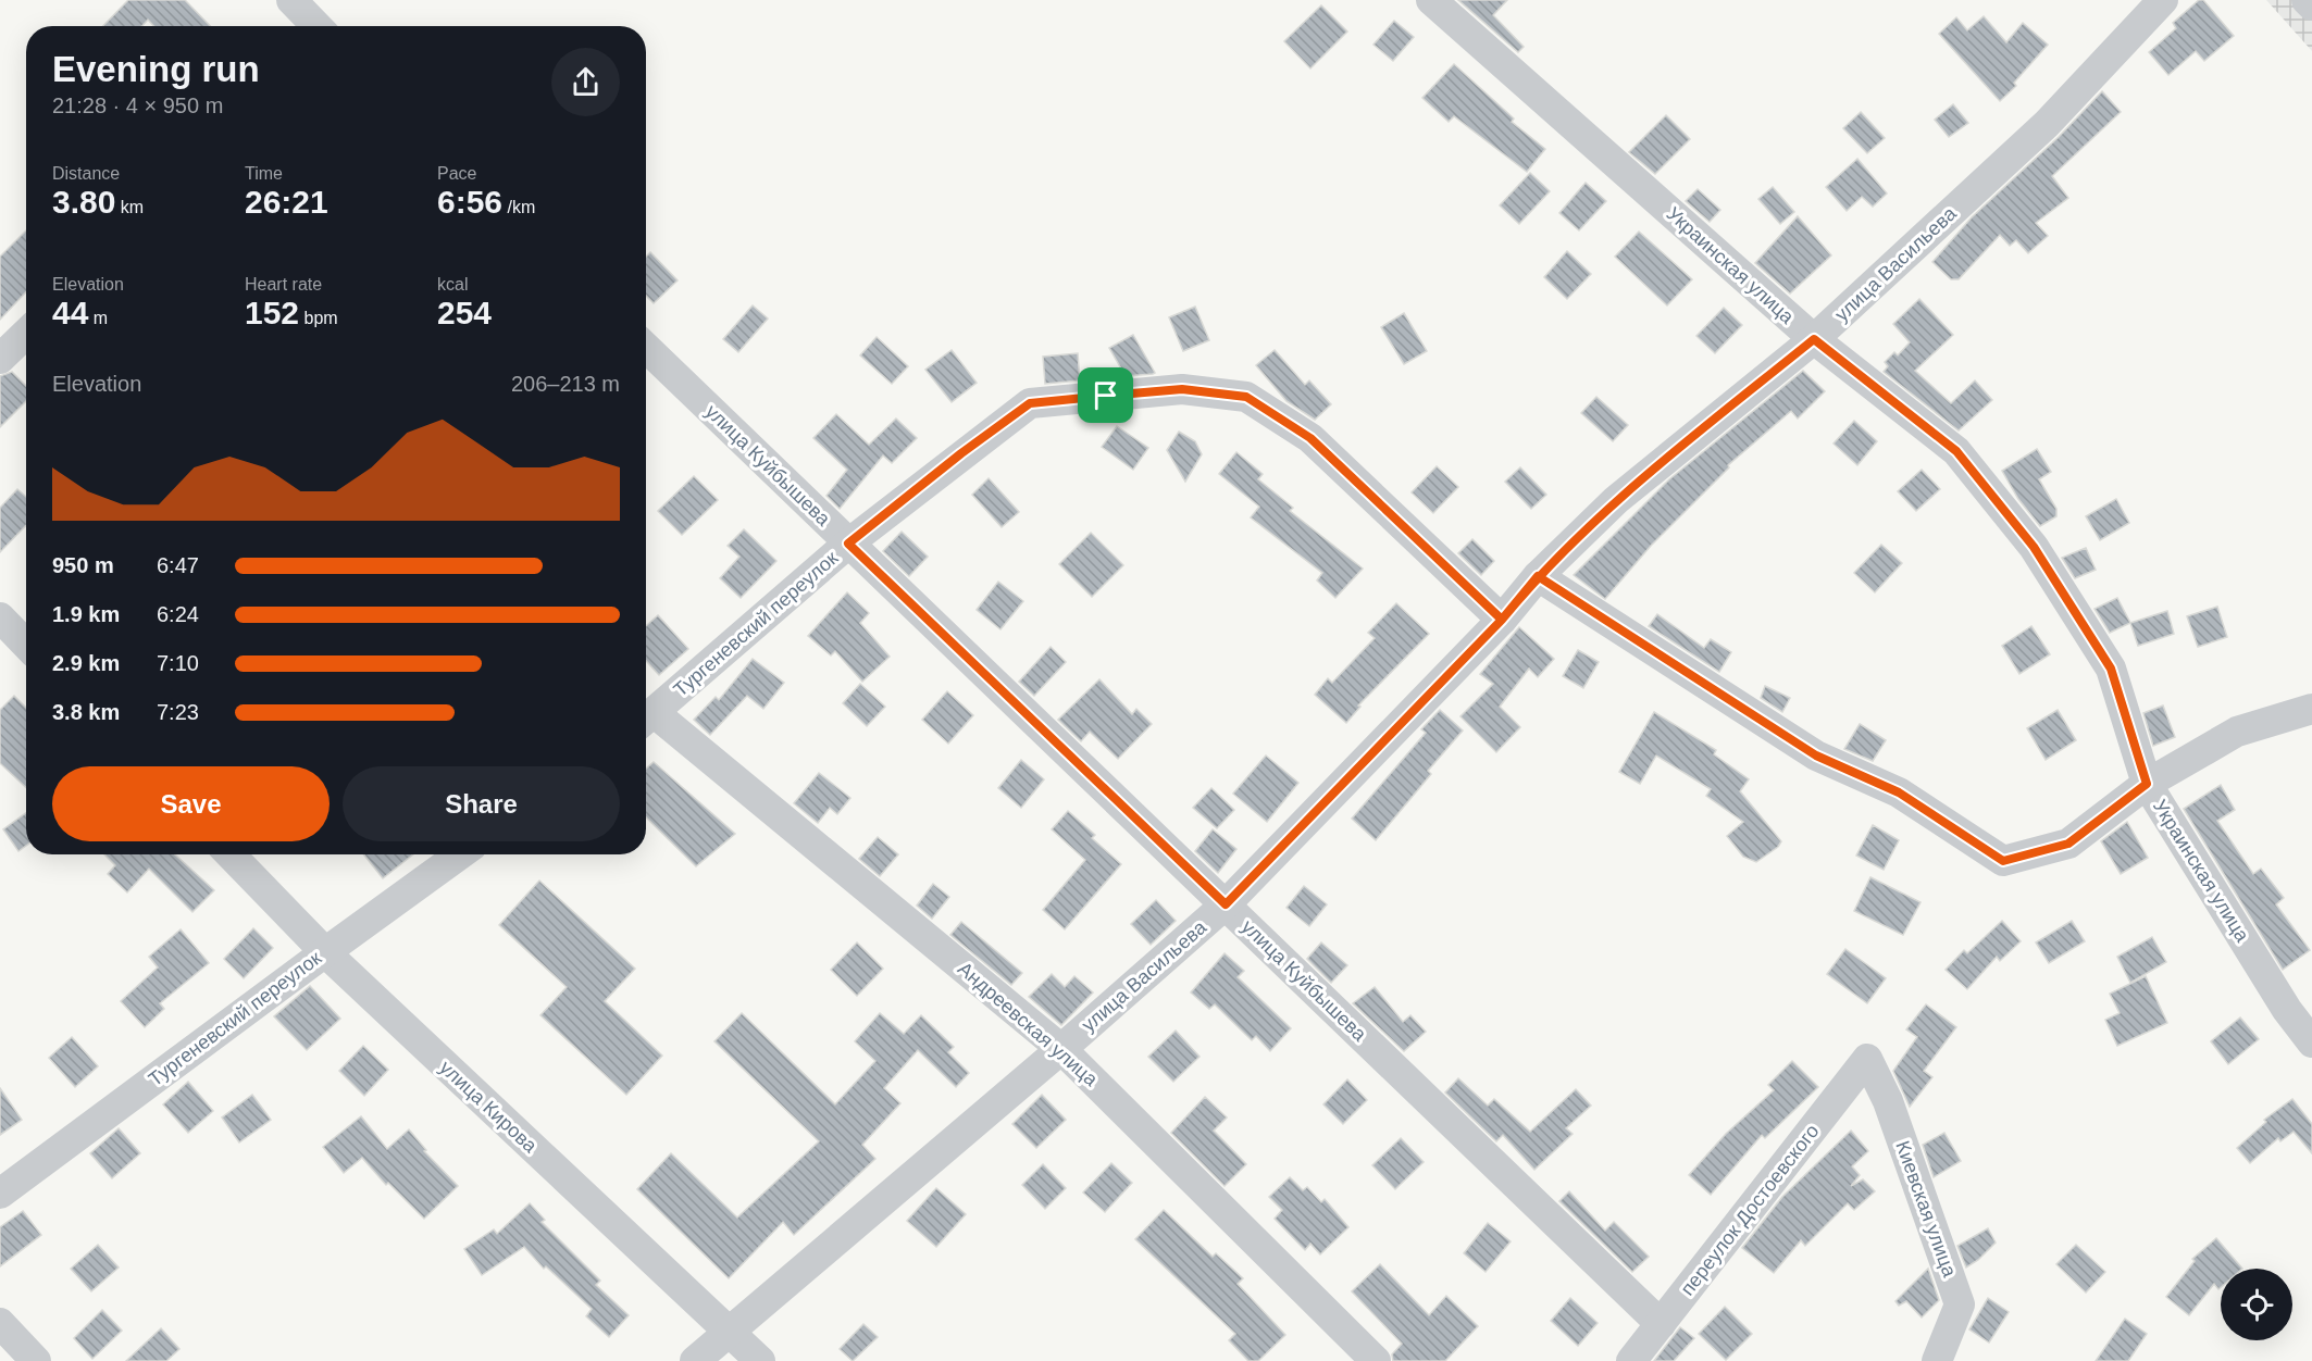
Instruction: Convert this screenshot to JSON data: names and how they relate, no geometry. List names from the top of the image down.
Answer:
{
  "streets": {
    "street": [
      "улица Васильева",
      "Украинская улица",
      "улица Куйбышева",
      "Тургеневский переулок",
      "Андреевская улица",
      "улица Кирова",
      "Киевская улица",
      "переулок Достоевского"
    ]
  },
  "crossings": [
    ["улица Васильева", "Украинская улица"],
    ["улица Васильева", "улица Куйбышева"],
    ["улица Васильева", "Тургеневский переулок"],
    ["улица Васильева", "Андреевская улица"],
    ["улица Васильева", "улица Кирова"],
    ["улица Куйбышева", "Тургеневский переулок"],
    ["улица Куйбышева", "переулок Достоевского"],
    ["Тургеневский переулок", "Андреевская улица"],
    ["Тургеневский переулок", "улица Кирова"],
    ["Киевская улица", "переулок Достоевского"]
  ],
  "page": {
    "heading": ["Evening run", "21:28 · 4 × 950 m"],
    "stats": [
      ["Distance", "3.80 km"],
      ["Time", "26:21"],
      ["Pace", "6:56 /km"],
      ["Elevation", "44 m"],
      ["Heart rate", "152 bpm"],
      ["kcal", "254"]
    ],
    "chart": ["Elevation", "206–213 m"],
    "list": [
      {
        "name": "950 m",
        "note": "6:47"
      },
      {
        "name": "1.9 km",
        "note": "6:24"
      },
      {
        "name": "2.9 km",
        "note": "7:10"
      },
      {
        "name": "3.8 km",
        "note": "7:23"
      }
    ],
    "buttons": ["Save", "Share"]
  }
}
